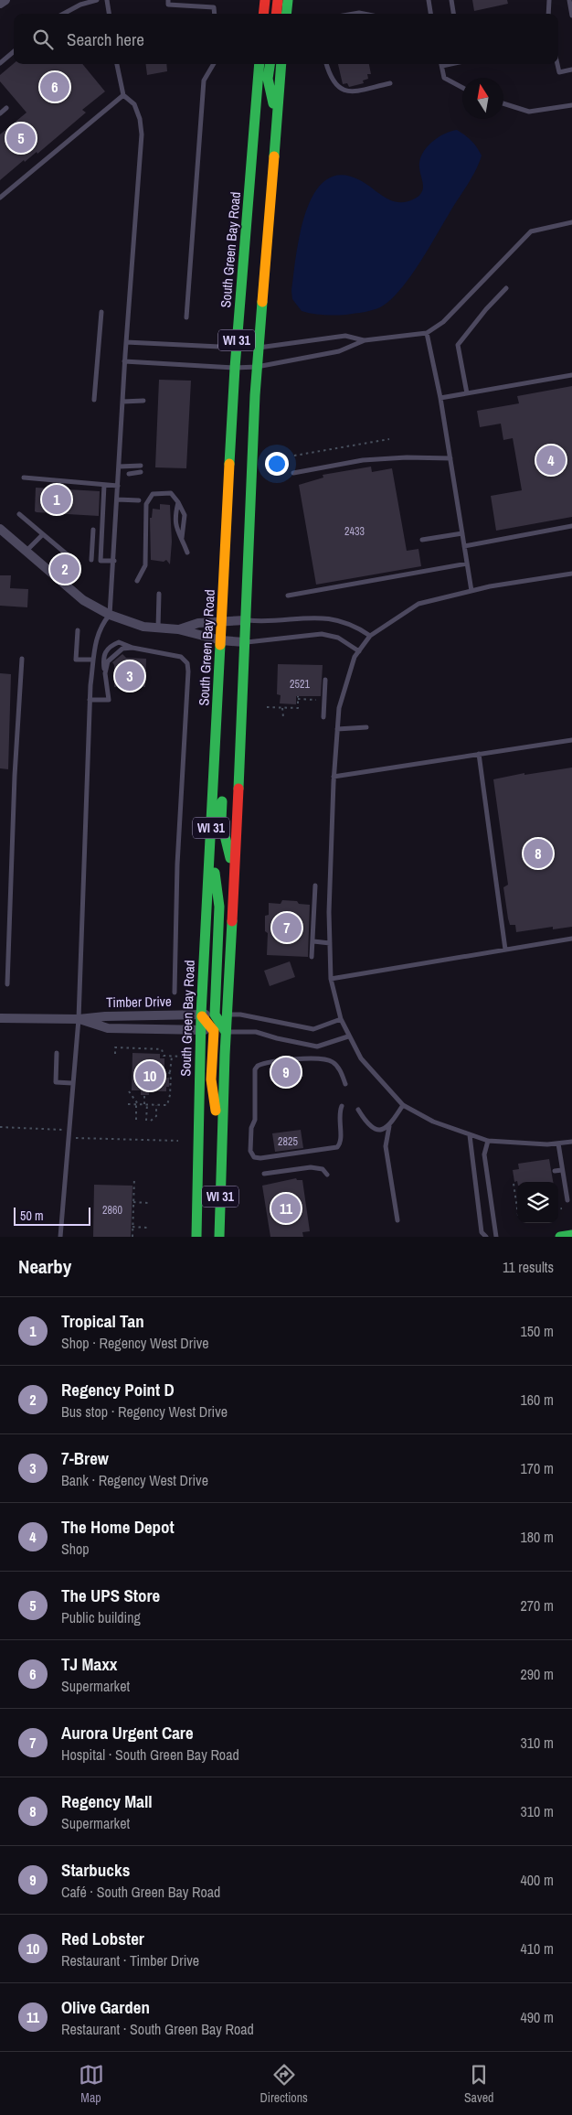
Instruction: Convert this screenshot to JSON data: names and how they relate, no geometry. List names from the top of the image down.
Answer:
{
  "streets": {
    "main road": ["South Green Bay Road", "WI 31"],
    "street": ["Timber Drive"]
  },
  "crossings": [
    ["South Green Bay Road", "WI 31"],
    ["South Green Bay Road", "Timber Drive"],
    ["WI 31", "Timber Drive"]
  ],
  "house_numbers": [
    "2433",
    "2521",
    "2825",
    "2860"
  ],
  "scale_bar": "50 m",
  "north": "top",
  "page": {
    "search": "Search here",
    "pins": [
      "6",
      "5",
      "4",
      "1",
      "2",
      "3",
      "8",
      "7",
      "9",
      "10",
      "11"
    ],
    "scale": "50 m",
    "heading": ["Nearby", "11 results"],
    "list": [
      {
        "mark": "1",
        "name": "Tropical Tan",
        "note": "Shop · Regency West Drive",
        "value": "150 m"
      },
      {
        "mark": "2",
        "name": "Regency Point D",
        "note": "Bus stop · Regency West Drive",
        "value": "160 m"
      },
      {
        "mark": "3",
        "name": "7-Brew",
        "note": "Bank · Regency West Drive",
        "value": "170 m"
      },
      {
        "mark": "4",
        "name": "The Home Depot",
        "note": "Shop",
        "value": "180 m"
      },
      {
        "mark": "5",
        "name": "The UPS Store",
        "note": "Public building",
        "value": "270 m"
      },
      {
        "mark": "6",
        "name": "TJ Maxx",
        "note": "Supermarket",
        "value": "290 m"
      },
      {
        "mark": "7",
        "name": "Aurora Urgent Care",
        "note": "Hospital · South Green Bay Road",
        "value": "310 m"
      },
      {
        "mark": "8",
        "name": "Regency Mall",
        "note": "Supermarket",
        "value": "310 m"
      },
      {
        "mark": "9",
        "name": "Starbucks",
        "note": "Café · South Green Bay Road",
        "value": "400 m"
      },
      {
        "mark": "10",
        "name": "Red Lobster",
        "note": "Restaurant · Timber Drive",
        "value": "410 m"
      },
      {
        "mark": "11",
        "name": "Olive Garden",
        "note": "Restaurant · South Green Bay Road",
        "value": "490 m"
      }
    ],
    "nav": ["Map", "Directions", "Saved"]
  }
}
